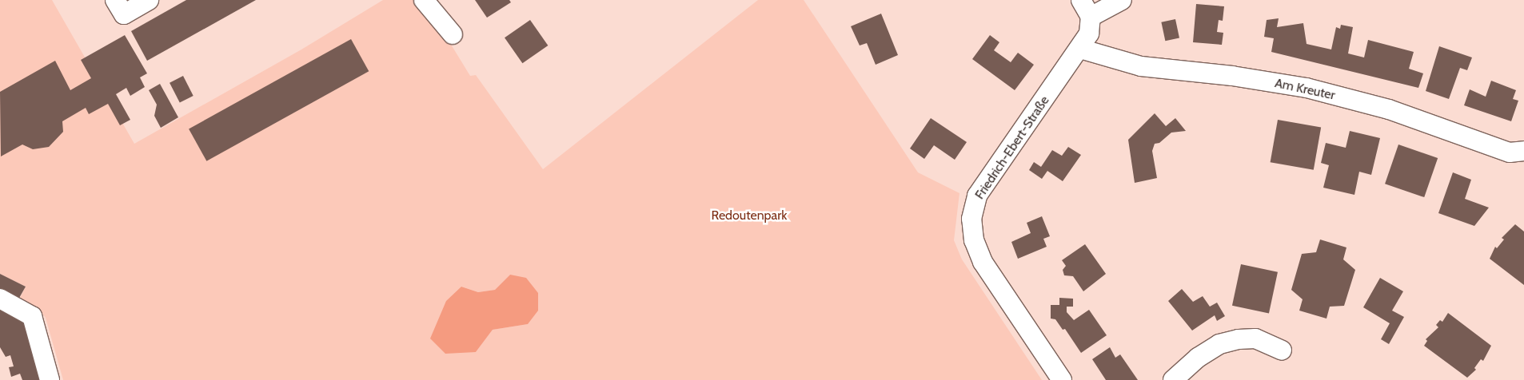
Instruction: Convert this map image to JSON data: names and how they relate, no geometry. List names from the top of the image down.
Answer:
{
  "streets": {
    "street": ["Am Kreuter", "Friedrich-Ebert-Straße"]
  },
  "crossings": [
    ["Am Kreuter", "Friedrich-Ebert-Straße"]
  ],
  "parks": ["Redoutenpark"]
}
